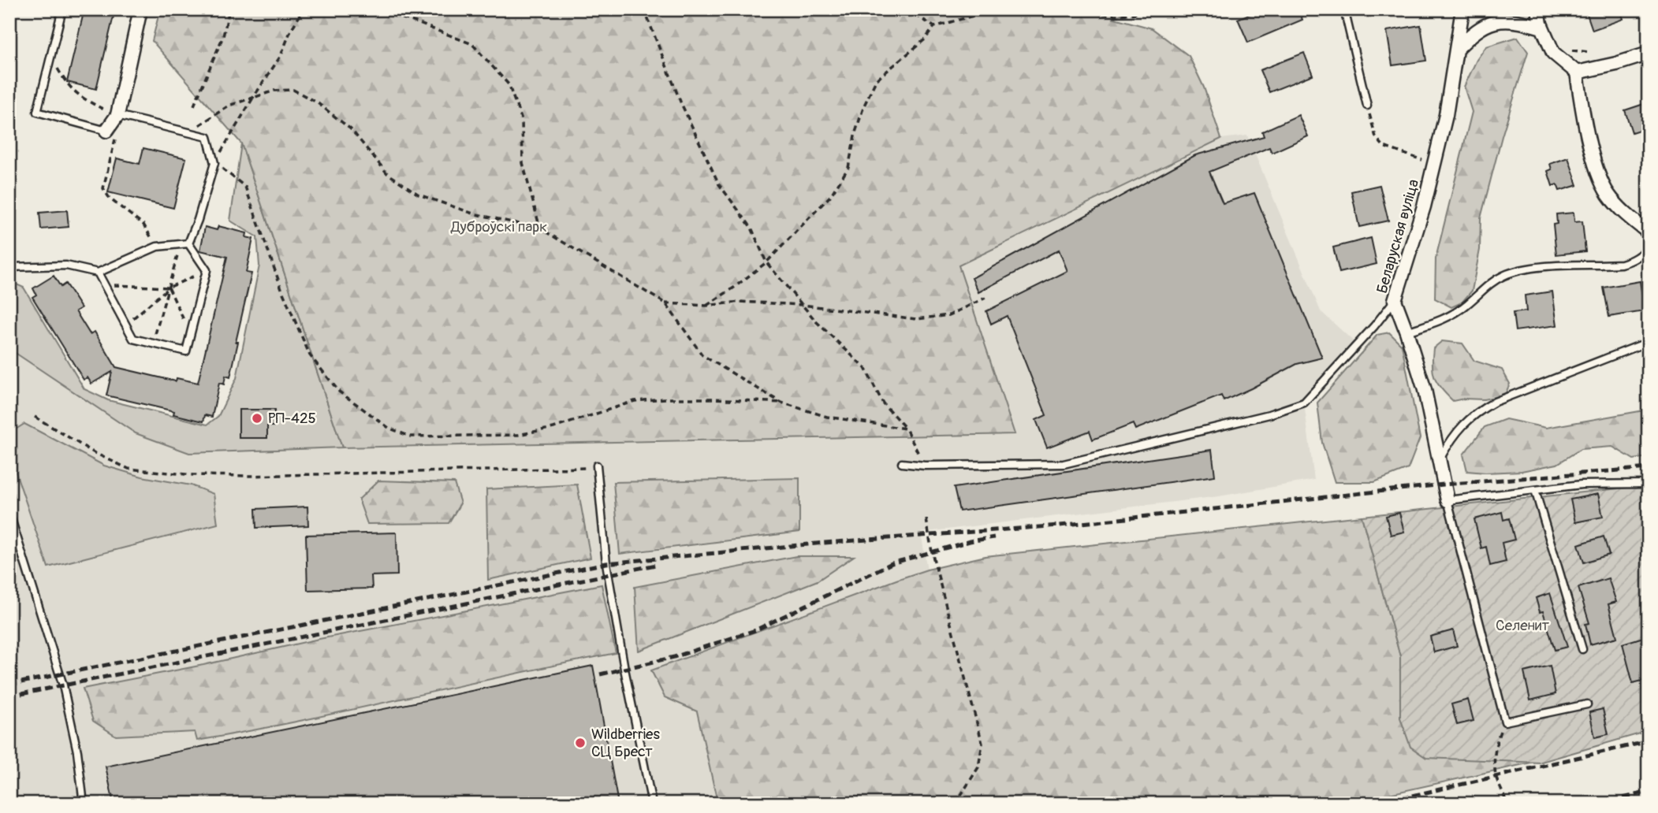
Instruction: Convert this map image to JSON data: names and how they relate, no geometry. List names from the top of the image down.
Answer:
{
  "streets": {
    "street": ["Беларуская вуліца"]
  },
  "parks": ["Дуброўскі парк", "Селенит"],
  "places": ["РП-425", "Wildberries СЦ Брест"]
}
